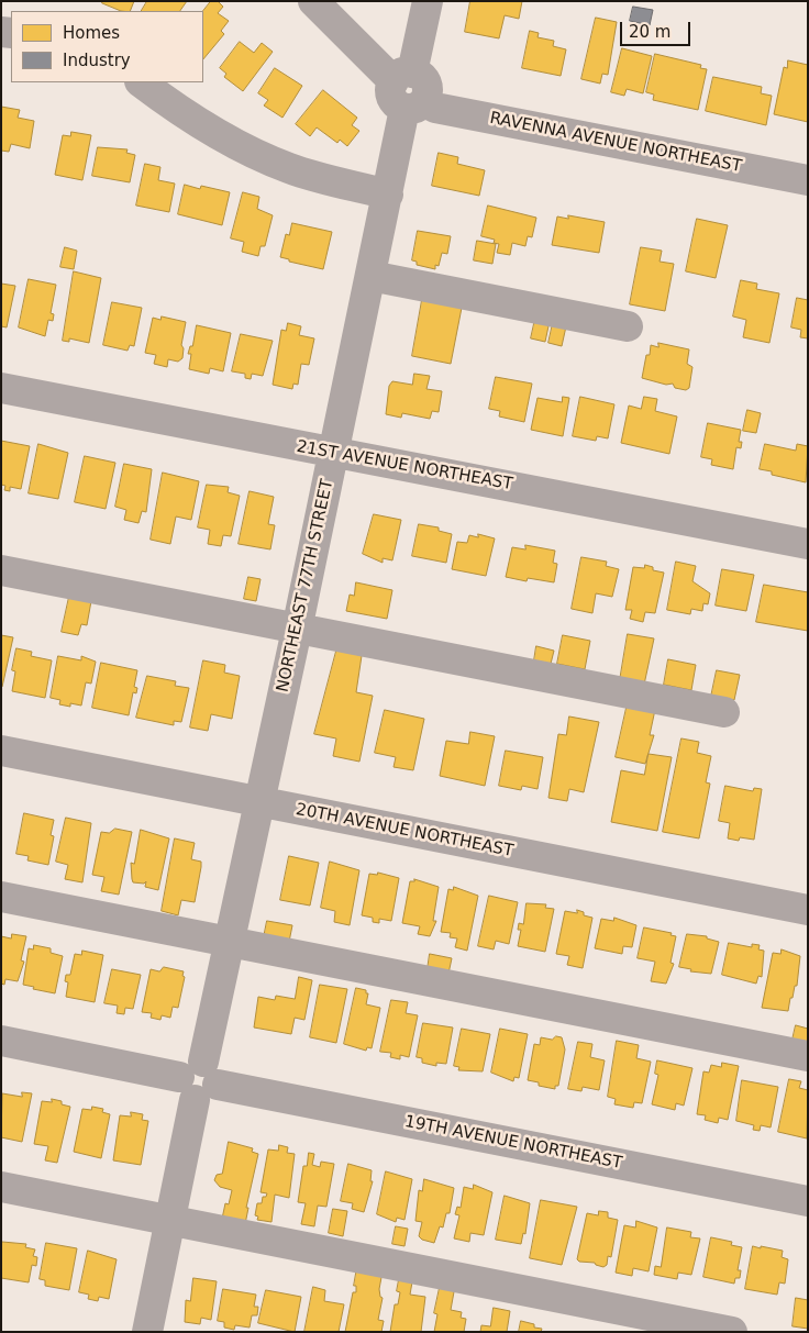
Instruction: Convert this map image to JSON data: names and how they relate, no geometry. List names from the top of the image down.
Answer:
{
  "streets": {
    "street": [
      "RAVENNA AVENUE NORTHEAST",
      "21ST AVENUE NORTHEAST",
      "NORTHEAST 77TH STREET",
      "20TH AVENUE NORTHEAST",
      "19TH AVENUE NORTHEAST"
    ]
  },
  "crossings": [
    ["RAVENNA AVENUE NORTHEAST", "NORTHEAST 77TH STREET"],
    ["21ST AVENUE NORTHEAST", "NORTHEAST 77TH STREET"],
    ["NORTHEAST 77TH STREET", "20TH AVENUE NORTHEAST"],
    ["NORTHEAST 77TH STREET", "19TH AVENUE NORTHEAST"]
  ],
  "legend": ["Homes", "Industry"],
  "scale_bar": "20 m"
}
